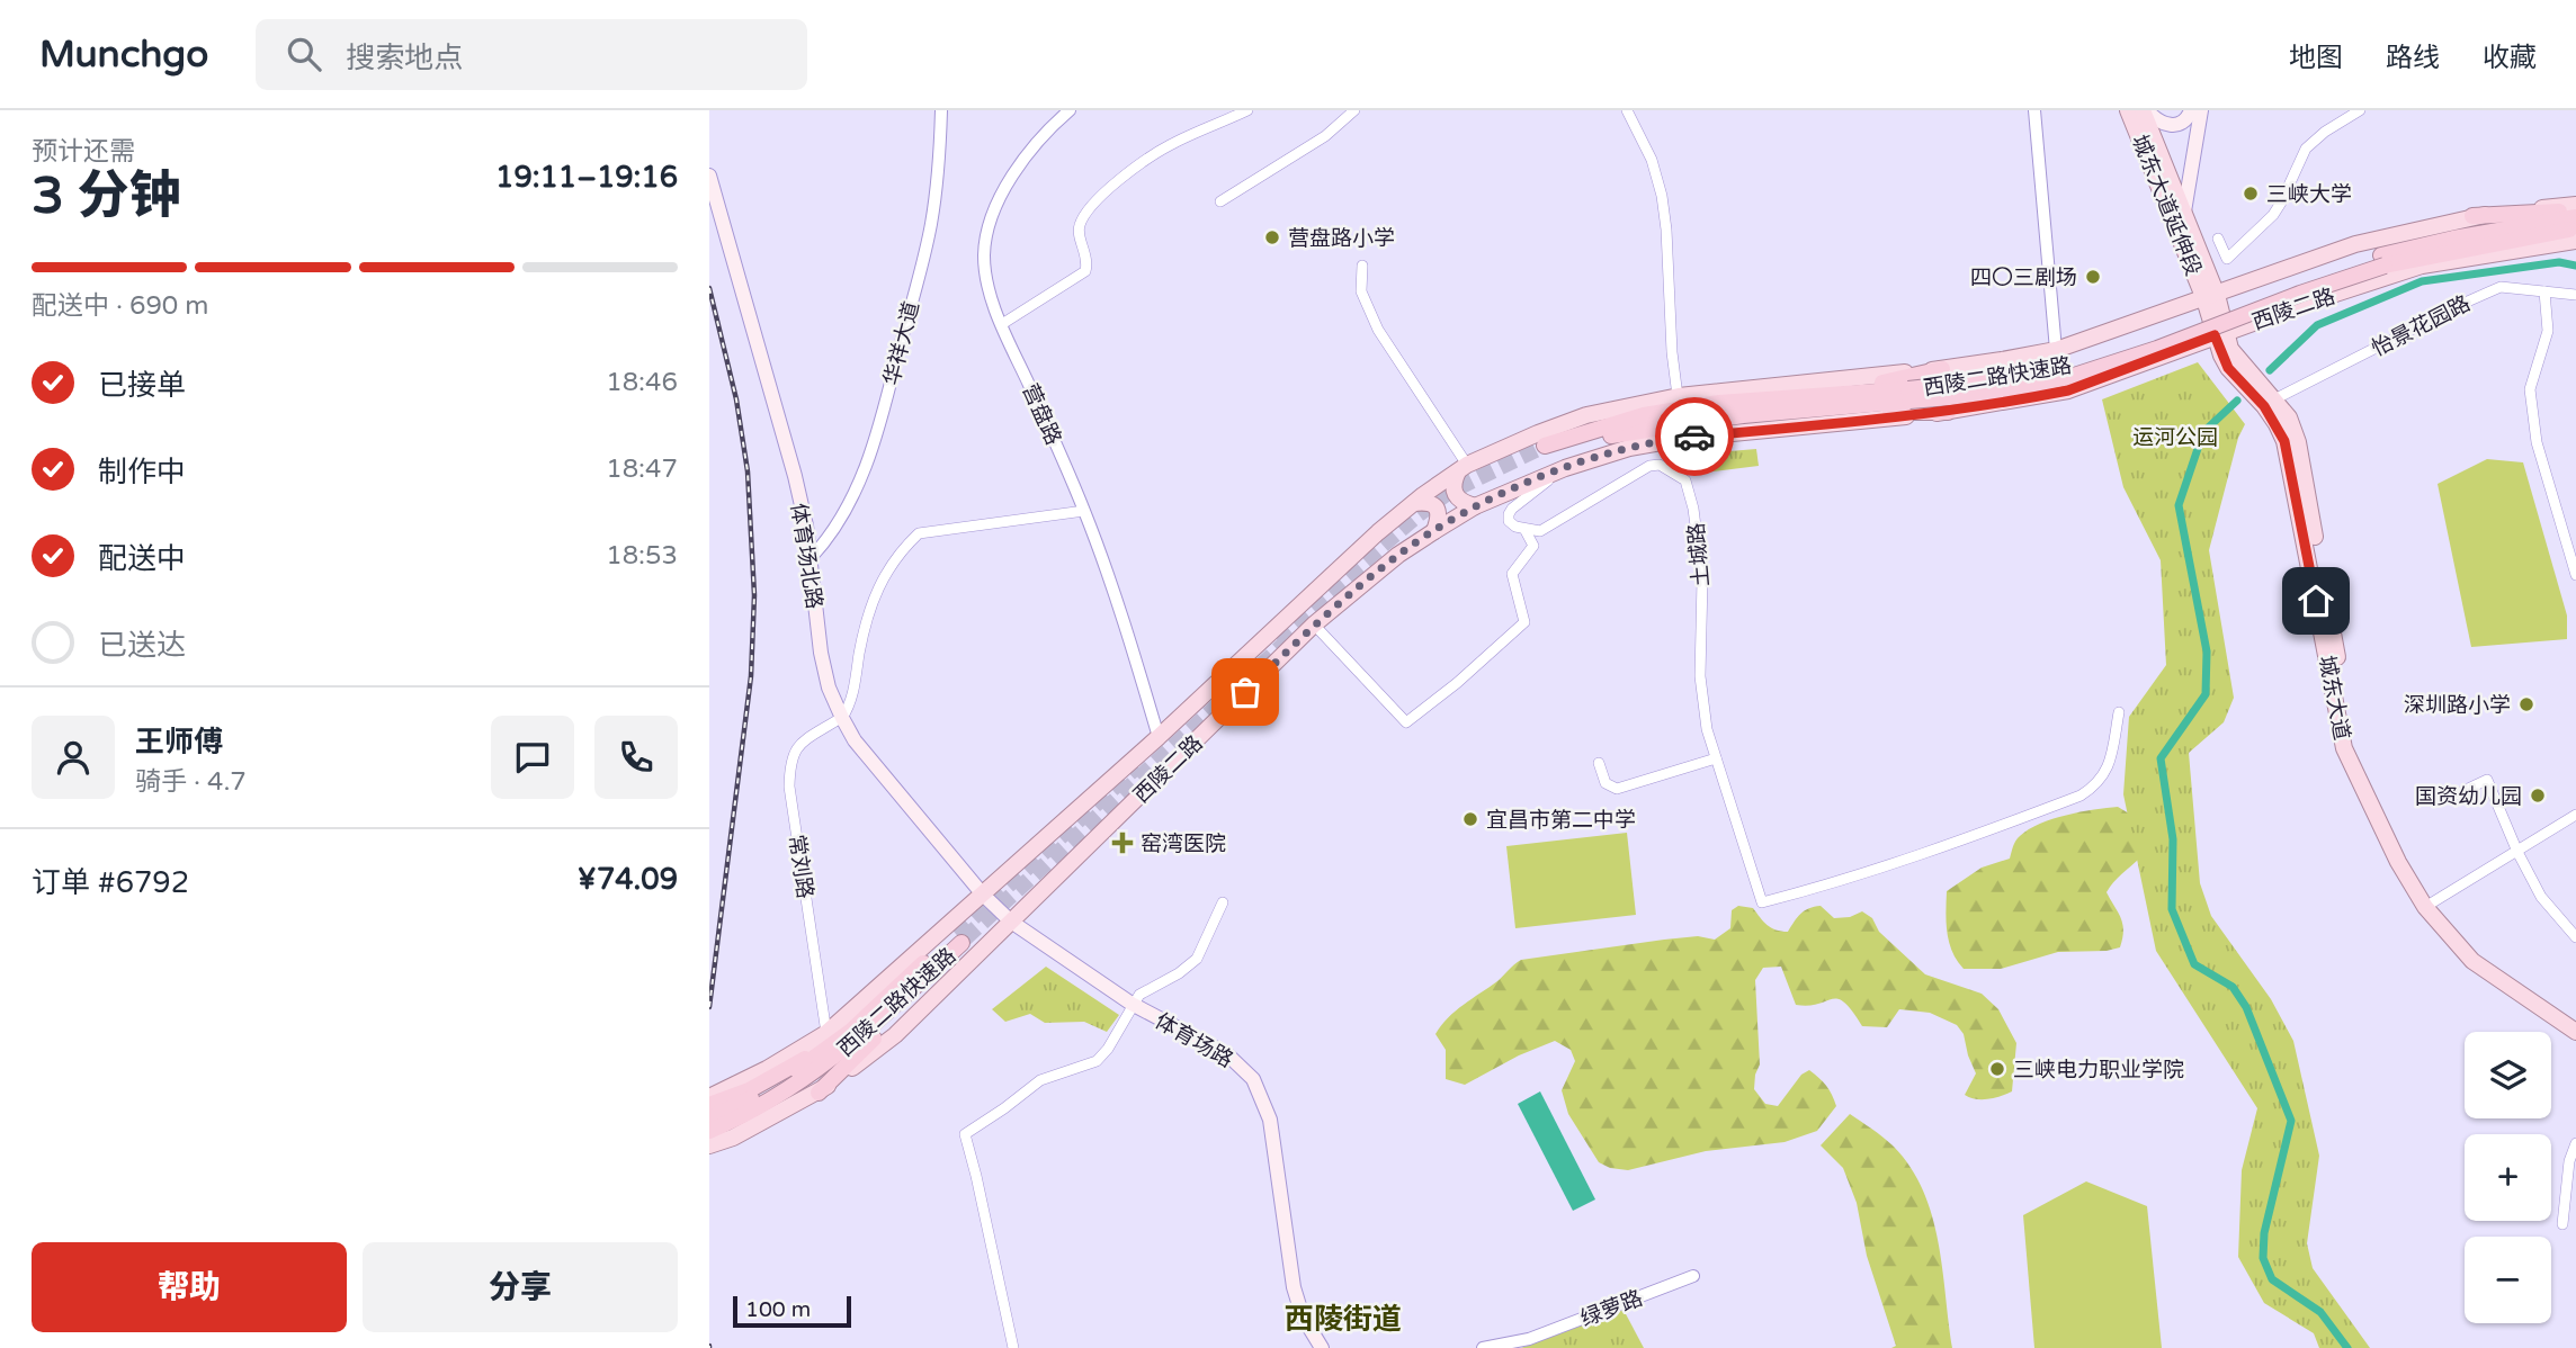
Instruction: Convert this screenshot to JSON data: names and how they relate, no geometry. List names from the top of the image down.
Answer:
{
  "streets": {
    "highway": ["西陵二路快速路"],
    "main road": [
      "城东大道延伸段",
      "西陵二路",
      "体育场北路",
      "城东大道",
      "体育场路"
    ],
    "street": [
      "怡景花园路",
      "华祥大道",
      "营盘路",
      "土城路",
      "常刘路",
      "绿萝路"
    ]
  },
  "crossings": [
    ["城东大道延伸段", "西陵二路"],
    ["城东大道延伸段", "城东大道"],
    ["西陵二路", "营盘路"],
    ["西陵二路", "体育场北路"],
    ["西陵二路", "城东大道"],
    ["西陵二路", "常刘路"],
    ["西陵二路", "体育场路"],
    ["怡景花园路", "城东大道"],
    ["华祥大道", "体育场北路"],
    ["体育场北路", "常刘路"],
    ["体育场北路", "体育场路"]
  ],
  "districts": ["西陵街道"],
  "parks": ["运河公园"],
  "places": {
    "other": [
      "三峡大学",
      "营盘路小学",
      "四〇三剧场",
      "深圳路小学",
      "国资幼儿园",
      "宜昌市第二中学",
      "三峡电力职业学院"
    ],
    "health": ["窑湾医院"]
  },
  "scale_bar": "100 m",
  "page": {
    "header": "Munchgo",
    "search": "搜索地点",
    "nav": ["地图", "路线", "收藏"],
    "heading": ["3 分钟", "预计还需", "19:11–19:16"],
    "panel": [
      "王师傅",
      "骑手 · 4.7",
      "订单 #6792",
      "¥74.09"
    ],
    "bar": "配送中 · 690 m",
    "list": [
      ["已接单", "18:46"],
      ["制作中", "18:47"],
      ["配送中", "18:53"],
      "已送达"
    ],
    "map_buttons": ["+", "−"],
    "buttons": ["帮助", "分享"],
    "scale": "100 m"
  }
}
